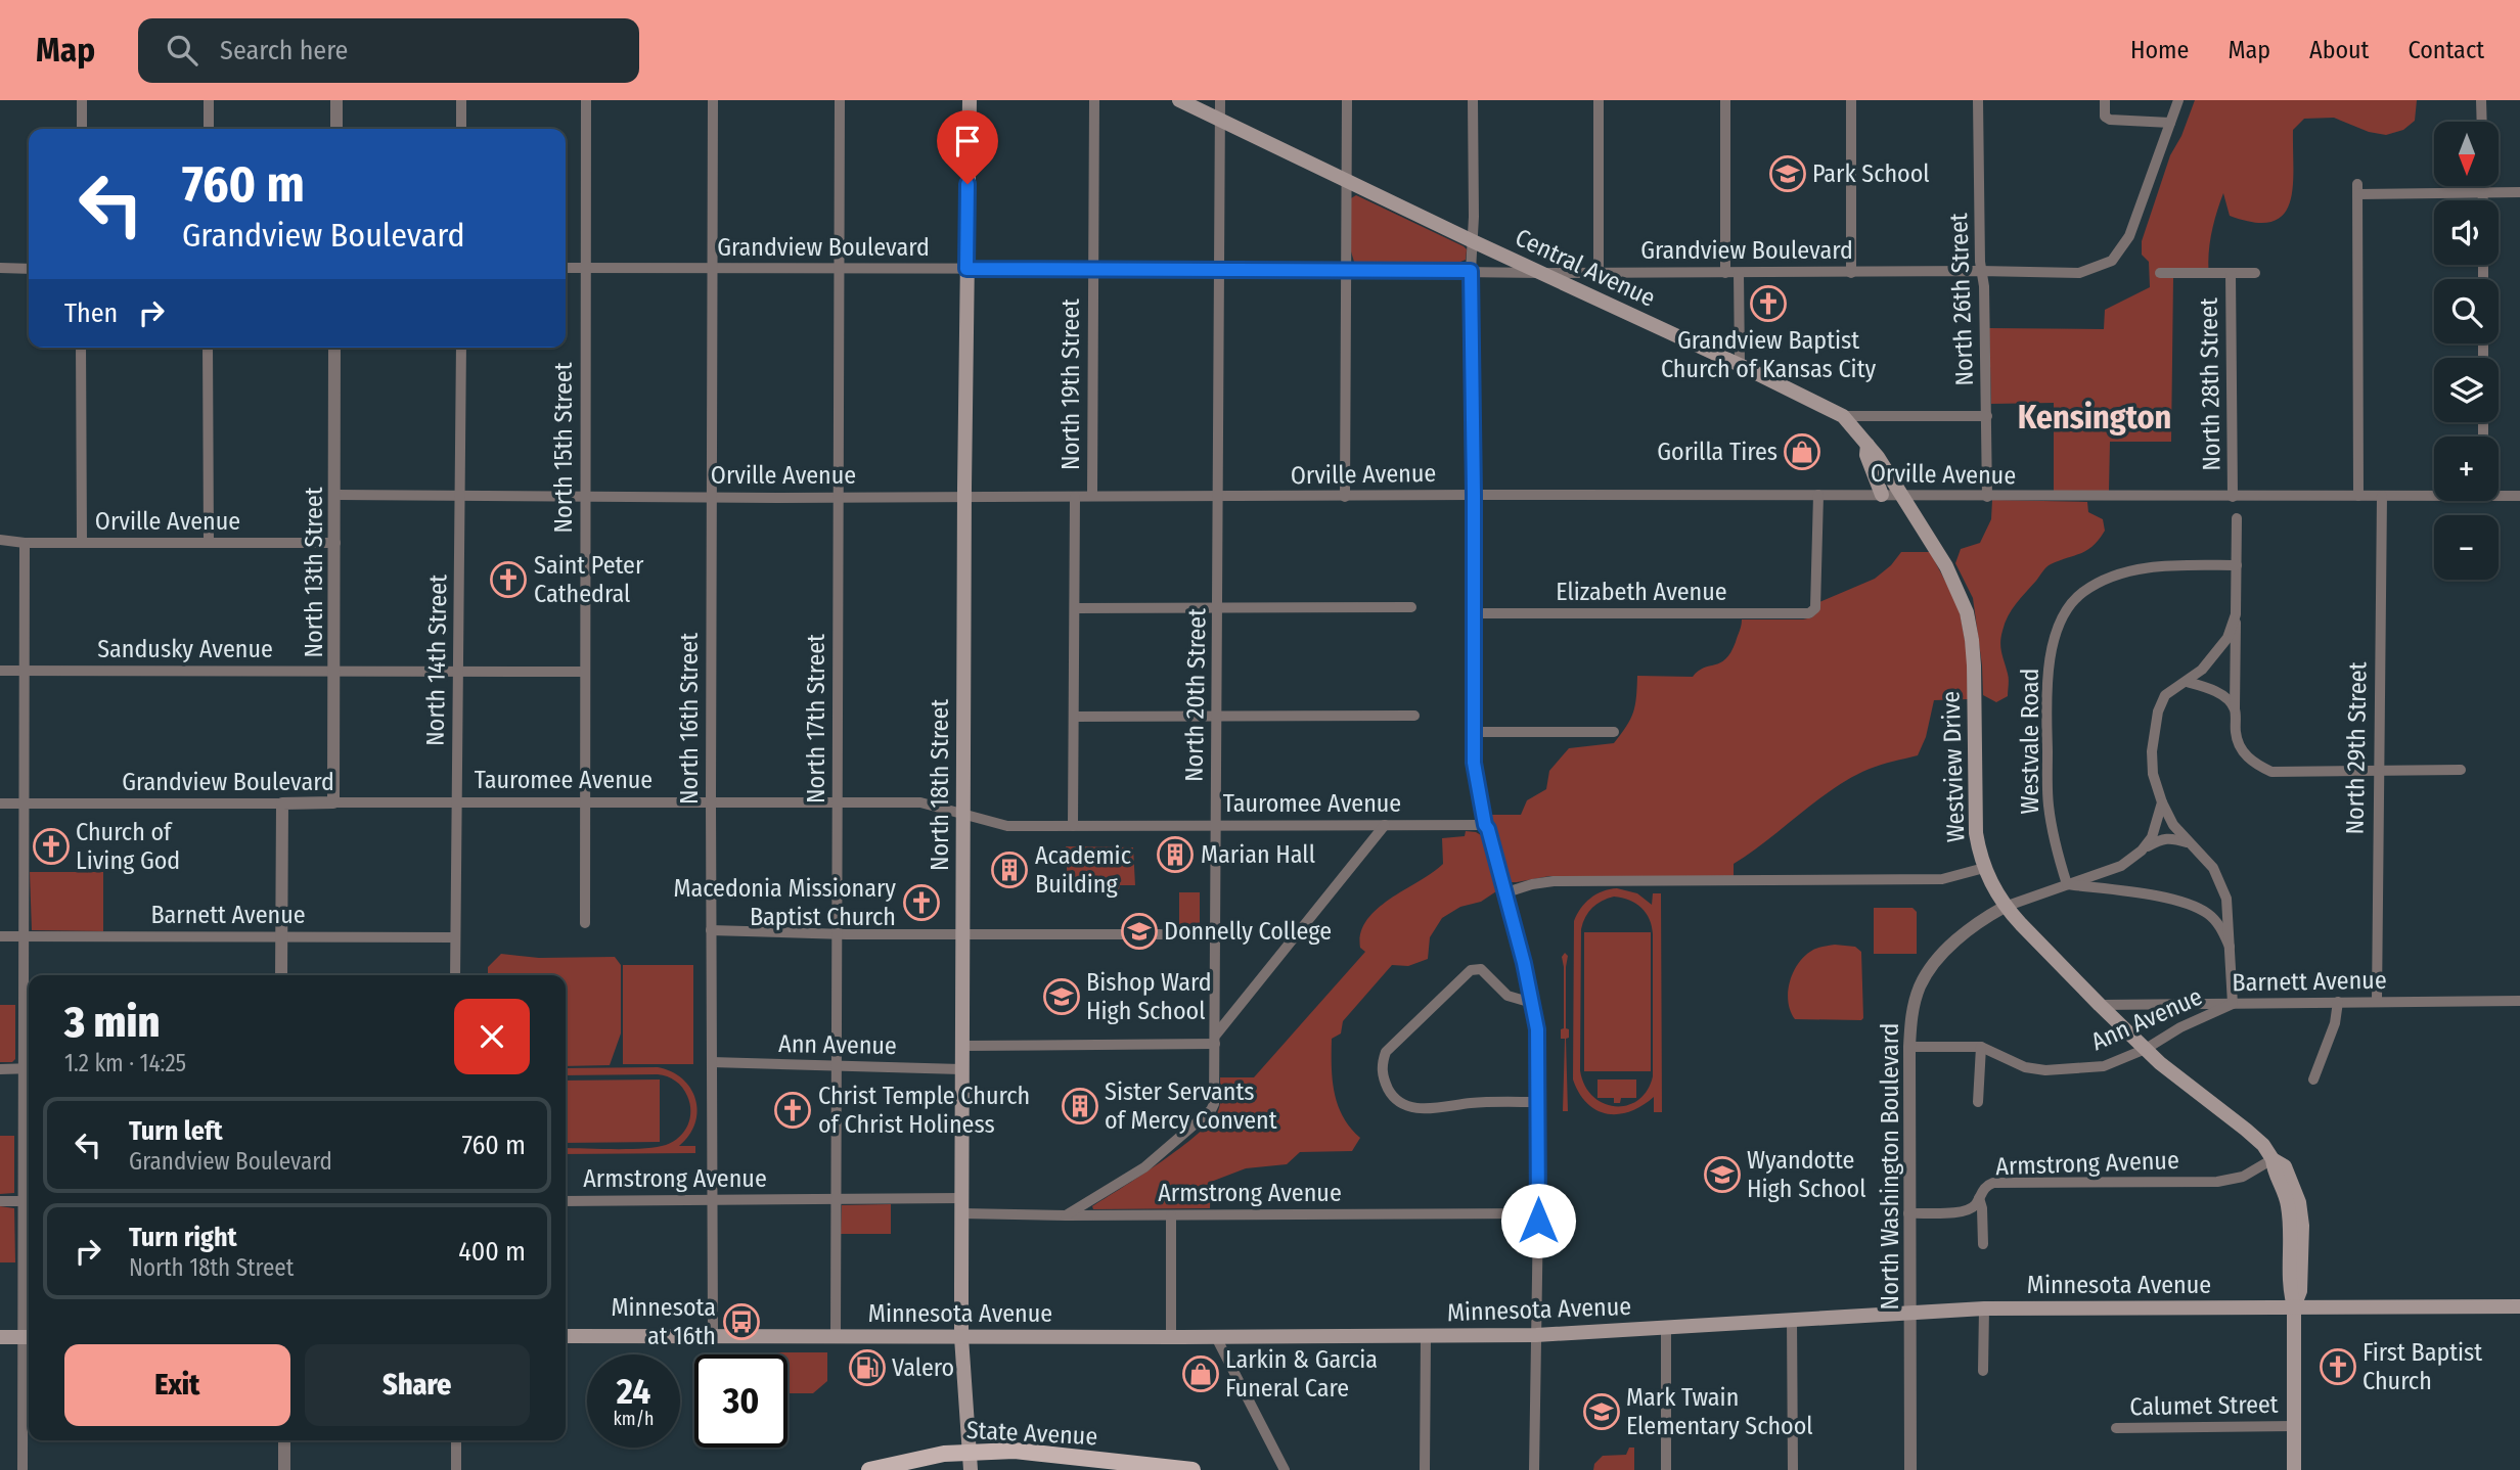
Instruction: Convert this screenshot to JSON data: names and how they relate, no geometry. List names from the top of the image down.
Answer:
{
  "streets": {
    "main road": [
      "Central Avenue",
      "Westview Drive",
      "North 18th Street",
      "Minnesota Avenue",
      "State Avenue"
    ],
    "street": [
      "Grandview Boulevard",
      "North 26th Street",
      "North 19th Street",
      "North 28th Street",
      "North 15th Street",
      "Orville Avenue",
      "North 13th Street",
      "Elizabeth Avenue",
      "Sandusky Avenue",
      "North 14th Street",
      "North 20th Street",
      "North 16th Street",
      "North 17th Street",
      "Westvale Road",
      "North 29th Street",
      "Tauromee Avenue",
      "Barnett Avenue",
      "Ann Avenue",
      "Armstrong Avenue",
      "North Washington Boulevard",
      "Calumet Street"
    ]
  },
  "crossings": [
    ["Grandview Boulevard", "Central Avenue"],
    ["Grandview Boulevard", "North 26th Street"],
    ["Grandview Boulevard", "North 19th Street"],
    ["Grandview Boulevard", "North 15th Street"],
    ["Grandview Boulevard", "North 13th Street"],
    ["Grandview Boulevard", "North 14th Street"],
    ["Grandview Boulevard", "North 20th Street"],
    ["Grandview Boulevard", "North 16th Street"],
    ["Grandview Boulevard", "North 17th Street"],
    ["Grandview Boulevard", "Tauromee Avenue"],
    ["Grandview Boulevard", "North 18th Street"],
    ["Central Avenue", "North 26th Street"],
    ["Central Avenue", "North 20th Street"],
    ["Central Avenue", "Westview Drive"],
    ["North 26th Street", "Orville Avenue"],
    ["North 19th Street", "Orville Avenue"],
    ["North 19th Street", "Tauromee Avenue"],
    ["North 28th Street", "Orville Avenue"],
    ["North 15th Street", "Orville Avenue"],
    ["North 15th Street", "Sandusky Avenue"],
    ["North 15th Street", "Tauromee Avenue"],
    ["Orville Avenue", "North 13th Street"],
    ["Orville Avenue", "Elizabeth Avenue"],
    ["Orville Avenue", "North 14th Street"],
    ["Orville Avenue", "North 20th Street"],
    ["Orville Avenue", "North 16th Street"],
    ["Orville Avenue", "North 17th Street"],
    ["Orville Avenue", "North 29th Street"],
    ["Orville Avenue", "Westview Drive"],
    ["Orville Avenue", "North 18th Street"],
    ["North 13th Street", "Sandusky Avenue"],
    ["Sandusky Avenue", "North 14th Street"],
    ["North 14th Street", "Tauromee Avenue"],
    ["North 14th Street", "Barnett Avenue"],
    ["North 20th Street", "Tauromee Avenue"],
    ["North 20th Street", "Armstrong Avenue"],
    ["North 16th Street", "Tauromee Avenue"],
    ["North 16th Street", "Ann Avenue"],
    ["North 16th Street", "Armstrong Avenue"],
    ["North 16th Street", "Minnesota Avenue"],
    ["North 17th Street", "Tauromee Avenue"],
    ["North 17th Street", "Ann Avenue"],
    ["North 17th Street", "Armstrong Avenue"],
    ["North 17th Street", "Minnesota Avenue"],
    ["Westvale Road", "North Washington Boulevard"],
    ["North 29th Street", "Barnett Avenue"],
    ["Westview Drive", "Barnett Avenue"],
    ["Westview Drive", "Ann Avenue"],
    ["Westview Drive", "Armstrong Avenue"],
    ["Westview Drive", "North Washington Boulevard"],
    ["Westview Drive", "Minnesota Avenue"],
    ["Tauromee Avenue", "North 18th Street"],
    ["North 18th Street", "Ann Avenue"],
    ["North 18th Street", "Armstrong Avenue"],
    ["North 18th Street", "Minnesota Avenue"],
    ["North 18th Street", "State Avenue"],
    ["Barnett Avenue", "Ann Avenue"],
    ["Ann Avenue", "North Washington Boulevard"],
    ["Armstrong Avenue", "North Washington Boulevard"],
    ["North Washington Boulevard", "Minnesota Avenue"]
  ],
  "districts": ["Kensington"],
  "places": {
    "school or university": [
      "Park School",
      "Donnelly College",
      "Bishop Ward High School",
      "Wyandotte High School",
      "Mark Twain Elementary School"
    ],
    "church": [
      "Grandview Baptist Church of Kansas City",
      "Saint Peter Cathedral",
      "Church of Living God",
      "Macedonia Missionary Baptist Church",
      "Christ Temple Church of Christ Holiness",
      "First Baptist Church"
    ],
    "shop": ["Gorilla Tires", "Larkin & Garcia Funeral Care"],
    "building": ["Marian Hall", "Academic Building", "Sister Servants of Mercy Convent"],
    "bus stop": ["Minnesota at 16th"],
    "fuel station": ["Valero"]
  },
  "north": "bottom",
  "page": {
    "header": "Map",
    "search": "Search here",
    "nav": [
      "Home",
      "Map",
      "About",
      "Contact"
    ],
    "map_buttons": ["+", "−"],
    "turn": ["760 m", "Grandview Boulevard"],
    "then": "Then",
    "heading": ["3 min", "1.2 km · 14:25"],
    "list": [
      {
        "name": "Turn left",
        "note": "Grandview Boulevard",
        "value": "760 m"
      },
      {
        "name": "Turn right",
        "note": "North 18th Street",
        "value": "400 m"
      }
    ],
    "buttons": ["Exit", "Share"],
    "speed": "24 km/h",
    "limit": "30"
  }
}
